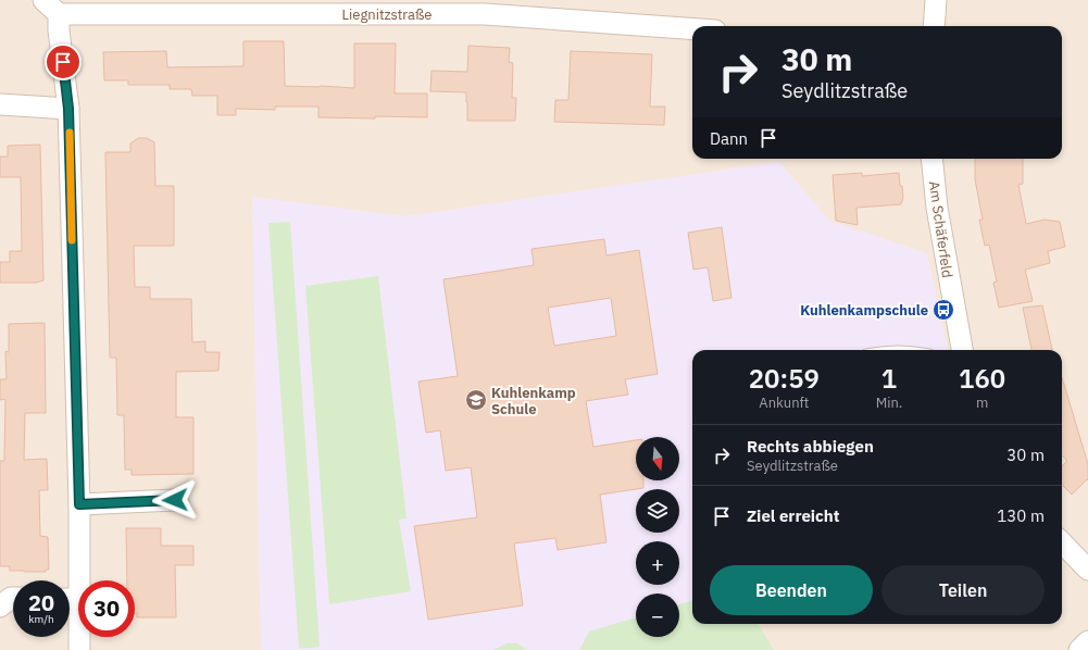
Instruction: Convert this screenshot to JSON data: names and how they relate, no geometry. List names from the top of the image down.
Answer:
{
  "streets": {
    "street": ["Liegnitzstraße", "Am Schäferfeld"]
  },
  "places": {
    "bus stop": ["Kuhlenkampschule"],
    "school or university": ["Kuhlenkamp Schule"]
  },
  "north": "bottom",
  "page": {
    "turn": ["30 m", "Seydlitzstraße"],
    "then": "Dann",
    "eta": [
      "20:59",
      "Ankunft",
      "1",
      "Min.",
      "160",
      "m"
    ],
    "list": [
      {
        "name": "Rechts abbiegen",
        "note": "Seydlitzstraße",
        "value": "30 m"
      },
      {
        "name": "Ziel erreicht",
        "value": "130 m"
      }
    ],
    "map_buttons": ["+", "−"],
    "buttons": ["Beenden", "Teilen"],
    "speed": "20 km/h",
    "limit": "30"
  }
}
